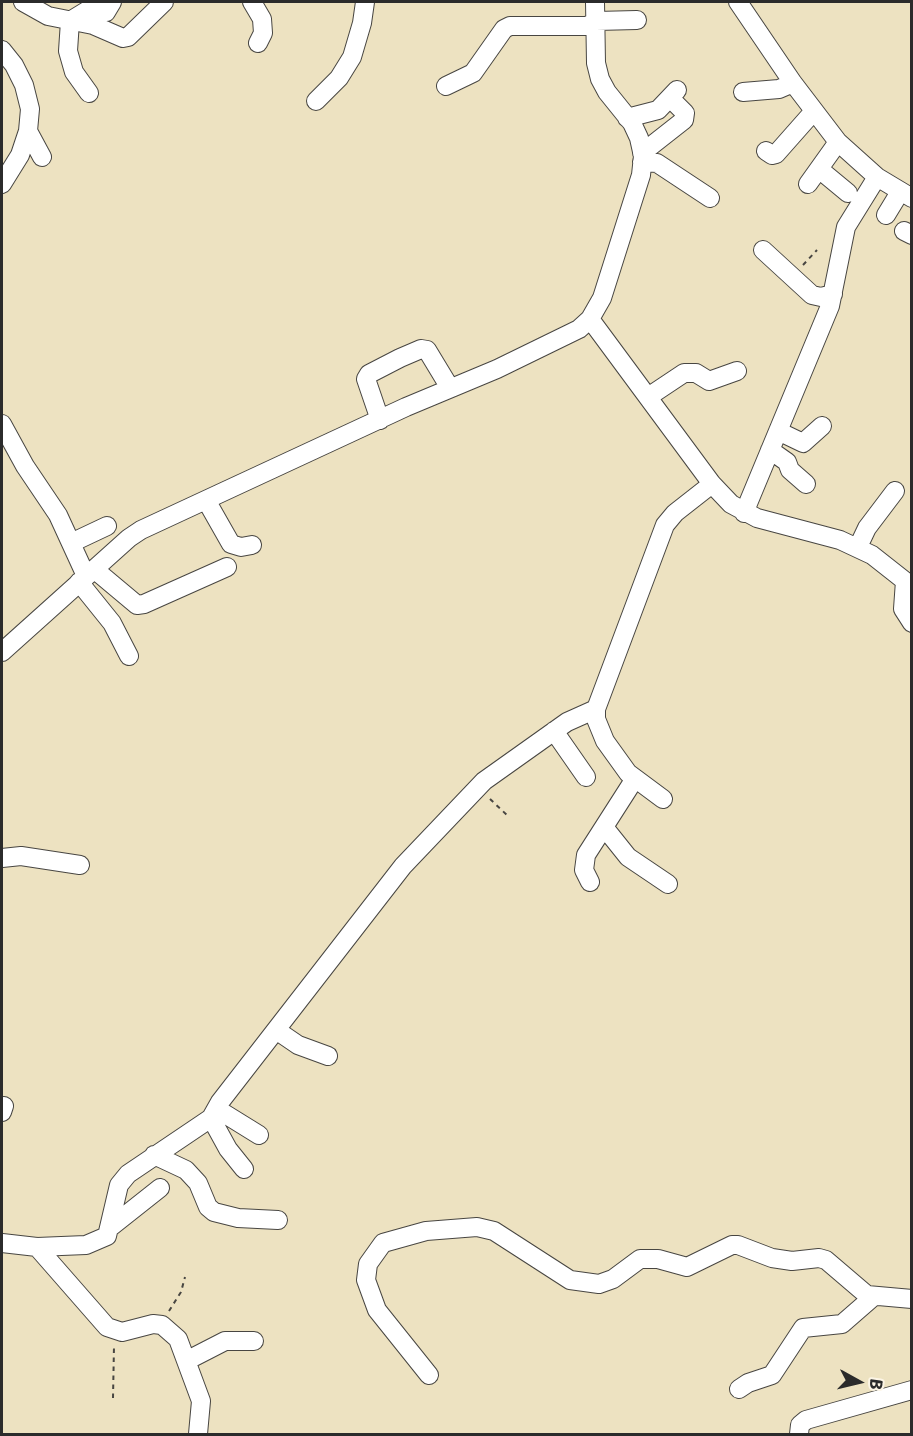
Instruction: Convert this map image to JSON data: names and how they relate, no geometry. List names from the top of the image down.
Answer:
{
  "north": "right"
}
